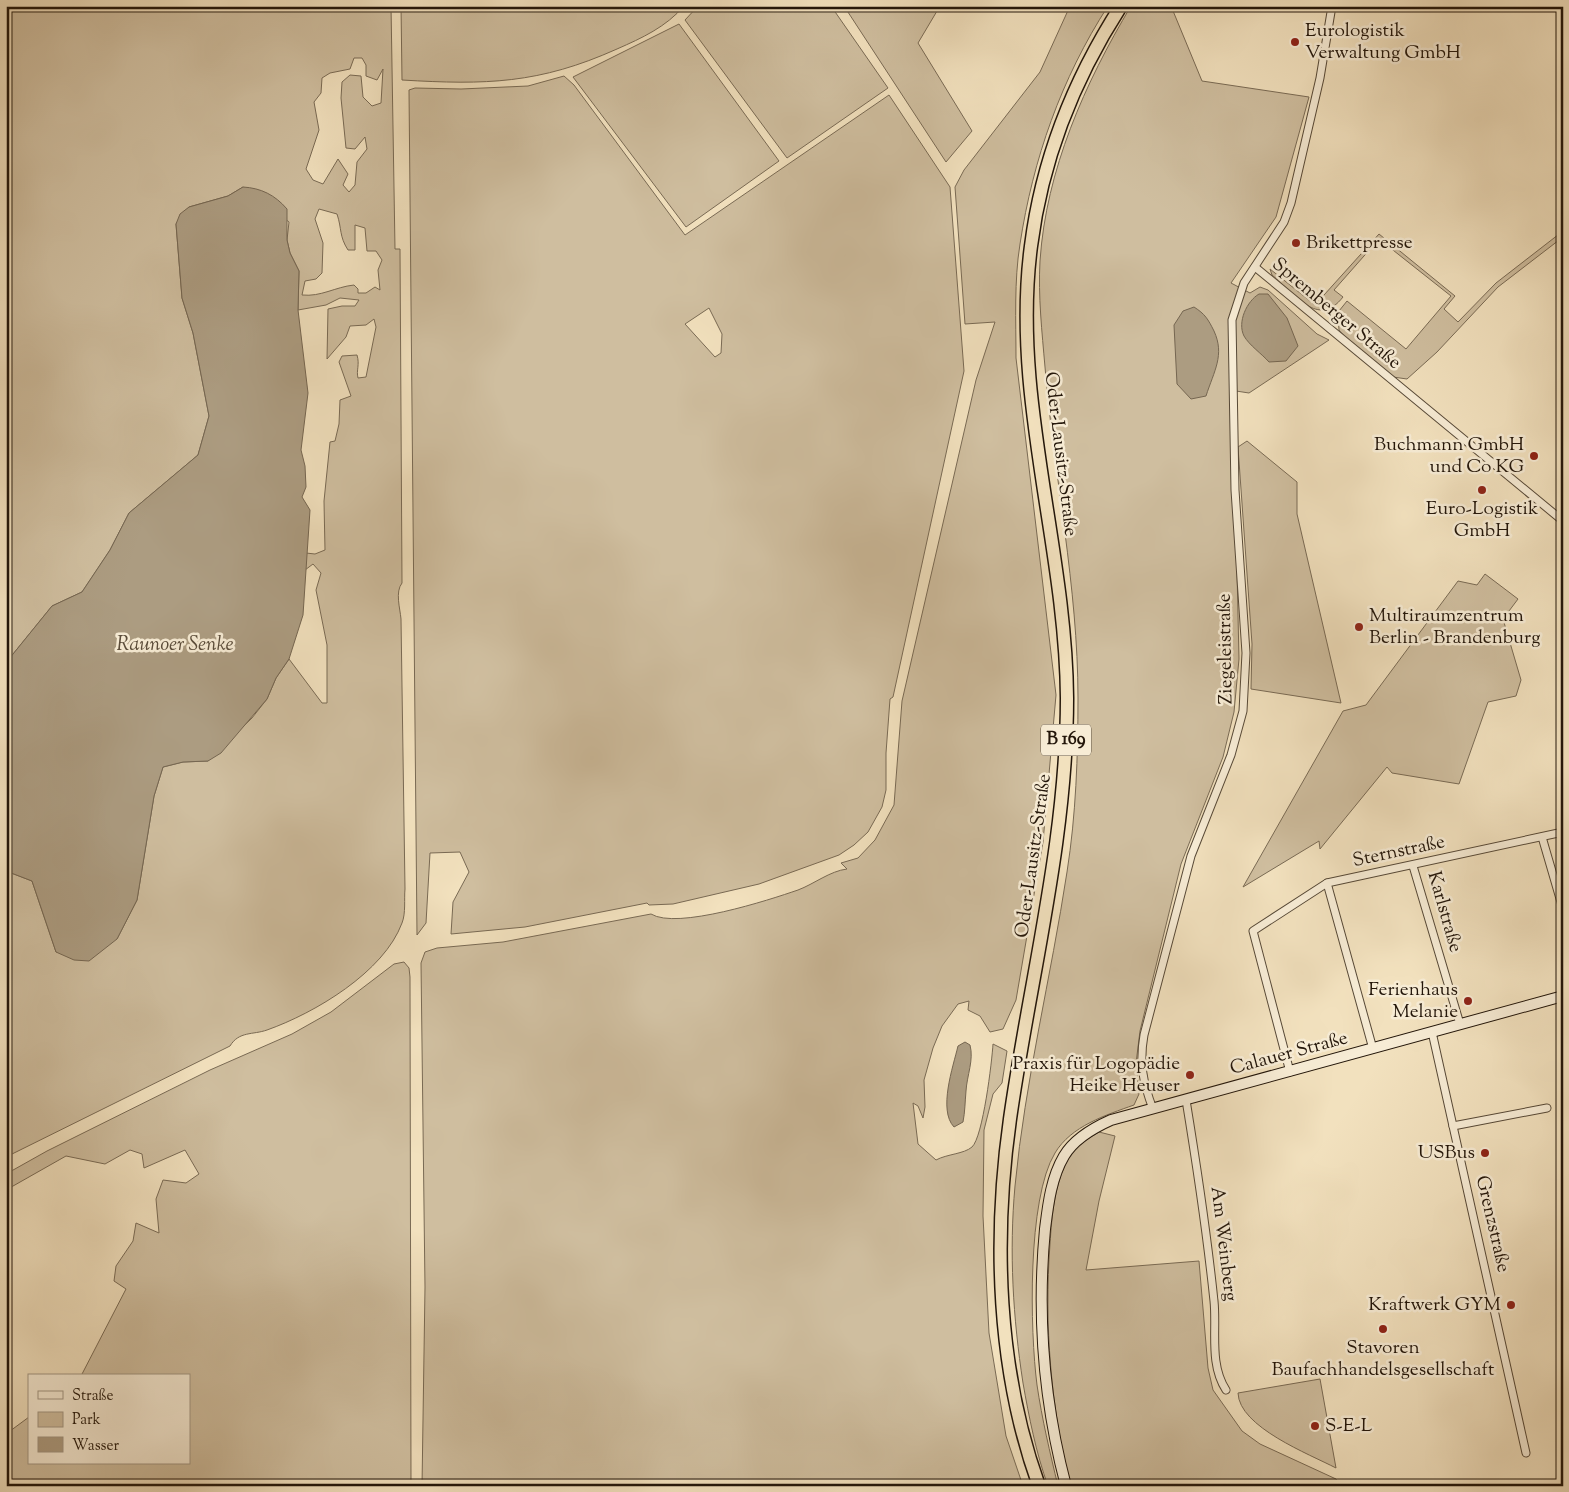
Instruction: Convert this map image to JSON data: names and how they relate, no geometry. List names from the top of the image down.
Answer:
{
  "streets": {
    "highway": ["Oder-Lausitz-Straße", "B 169"],
    "street": [
      "Spremberger Straße",
      "Ziegeleistraße",
      "Sternstraße",
      "Karlstraße",
      "Calauer Straße",
      "Grenzstraße",
      "Am Weinberg"
    ]
  },
  "crossings": [
    ["Spremberger Straße", "Ziegeleistraße"],
    ["Ziegeleistraße", "Calauer Straße"],
    ["Sternstraße", "Karlstraße"],
    ["Sternstraße", "Calauer Straße"],
    ["Karlstraße", "Calauer Straße"],
    ["Calauer Straße", "Grenzstraße"],
    ["Calauer Straße", "Am Weinberg"]
  ],
  "water": ["Raunoer Senke"],
  "places": [
    "Eurologistik Verwaltung GmbH",
    "Brikettpresse",
    "Buchmann GmbH und Co KG",
    "Euro-Logistik GmbH",
    "Multiraumzentrum Berlin - Brandenburg",
    "Ferienhaus Melanie",
    "Praxis für Logopädie Heike Heuser",
    "USBus",
    "Kraftwerk GYM",
    "Stavoren Baufachhandelsgesellschaft",
    "S-E-L"
  ],
  "legend": ["Straße", "Park", "Wasser"]
}
